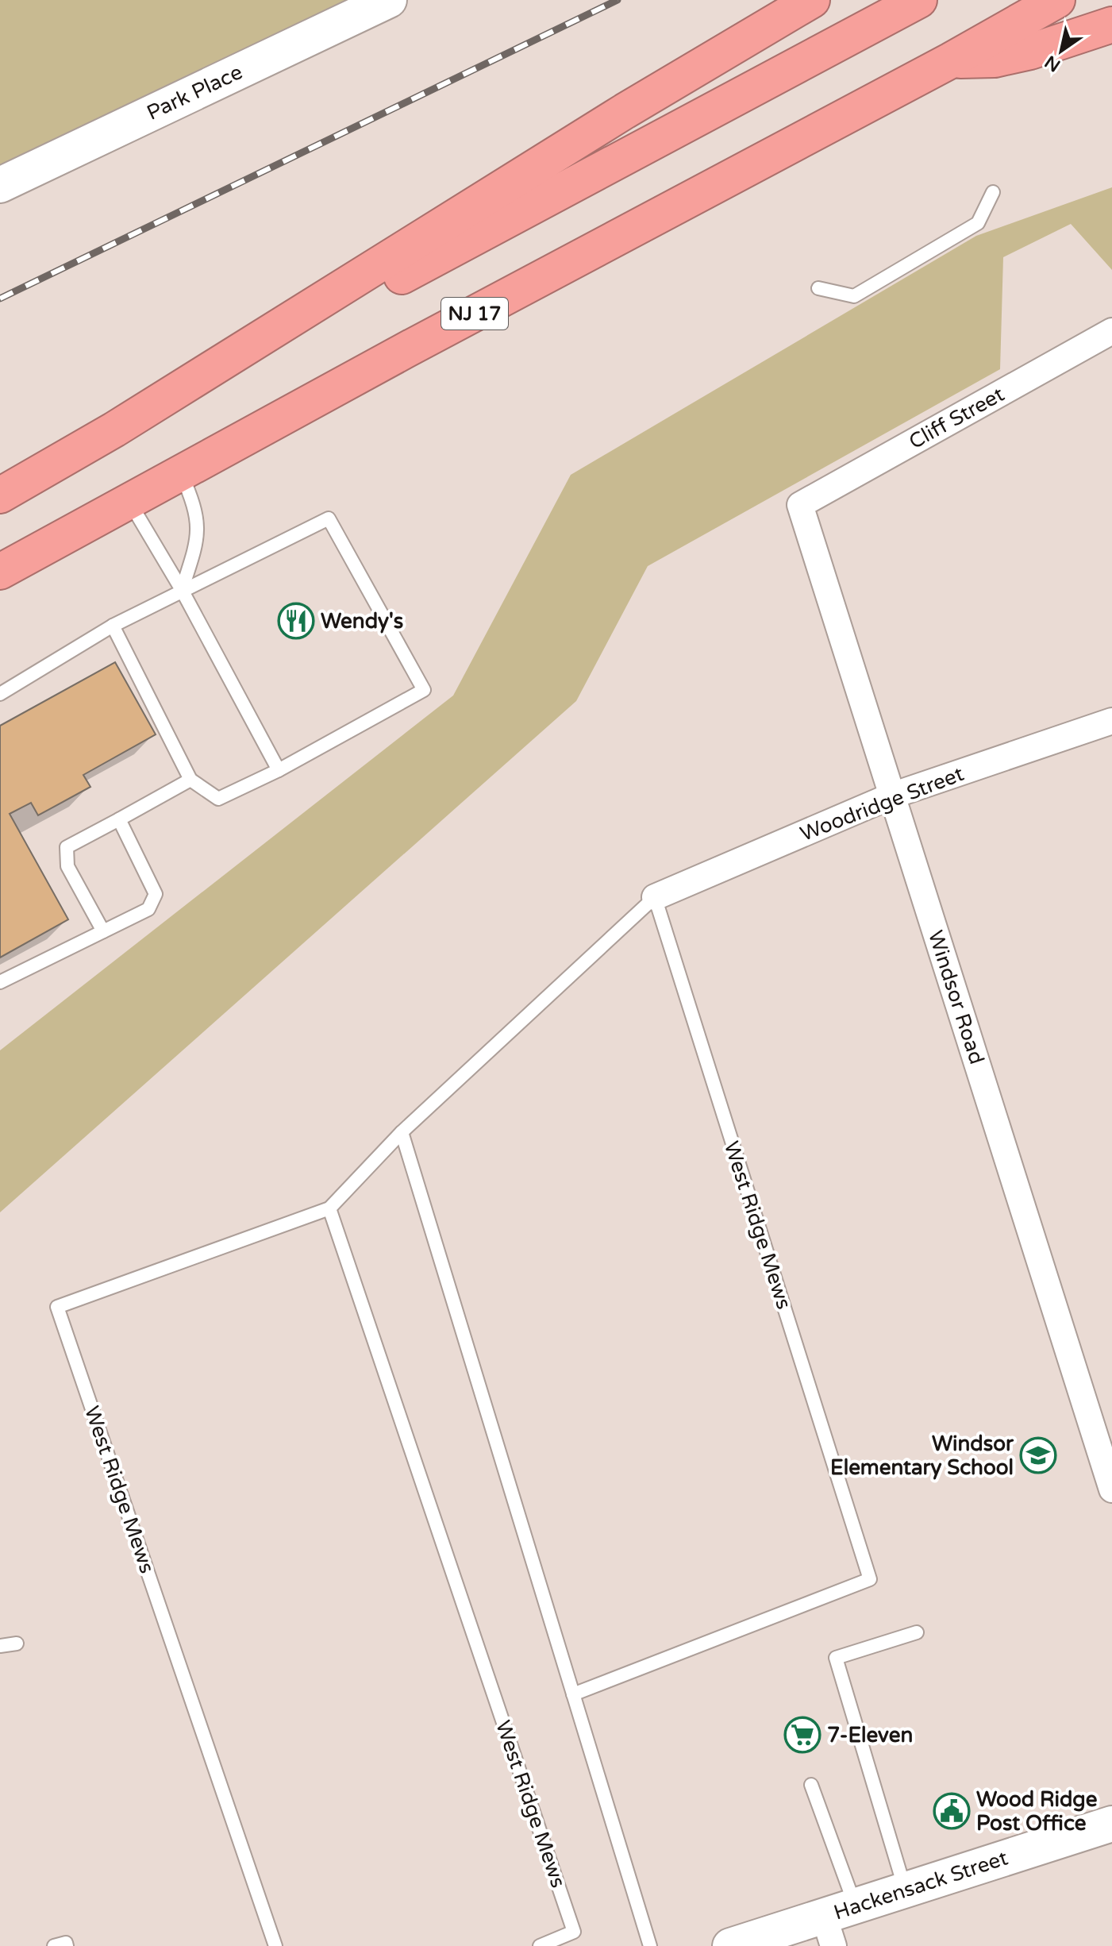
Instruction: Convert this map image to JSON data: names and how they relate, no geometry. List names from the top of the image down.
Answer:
{
  "streets": {
    "highway": ["NJ 17"],
    "street": [
      "Park Place",
      "Cliff Street",
      "Woodridge Street",
      "Windsor Road",
      "Hackensack Street"
    ],
    "lane": ["West Ridge Mews"]
  },
  "crossings": [
    ["Cliff Street", "Windsor Road"],
    ["Woodridge Street", "Windsor Road"],
    ["Woodridge Street", "West Ridge Mews"]
  ],
  "places": {
    "restaurant": ["Wendy's"],
    "school or university": ["Windsor Elementary School"],
    "supermarket": ["7-Eleven"],
    "public building": ["Wood Ridge Post Office"]
  },
  "north": "bottom left"
}
